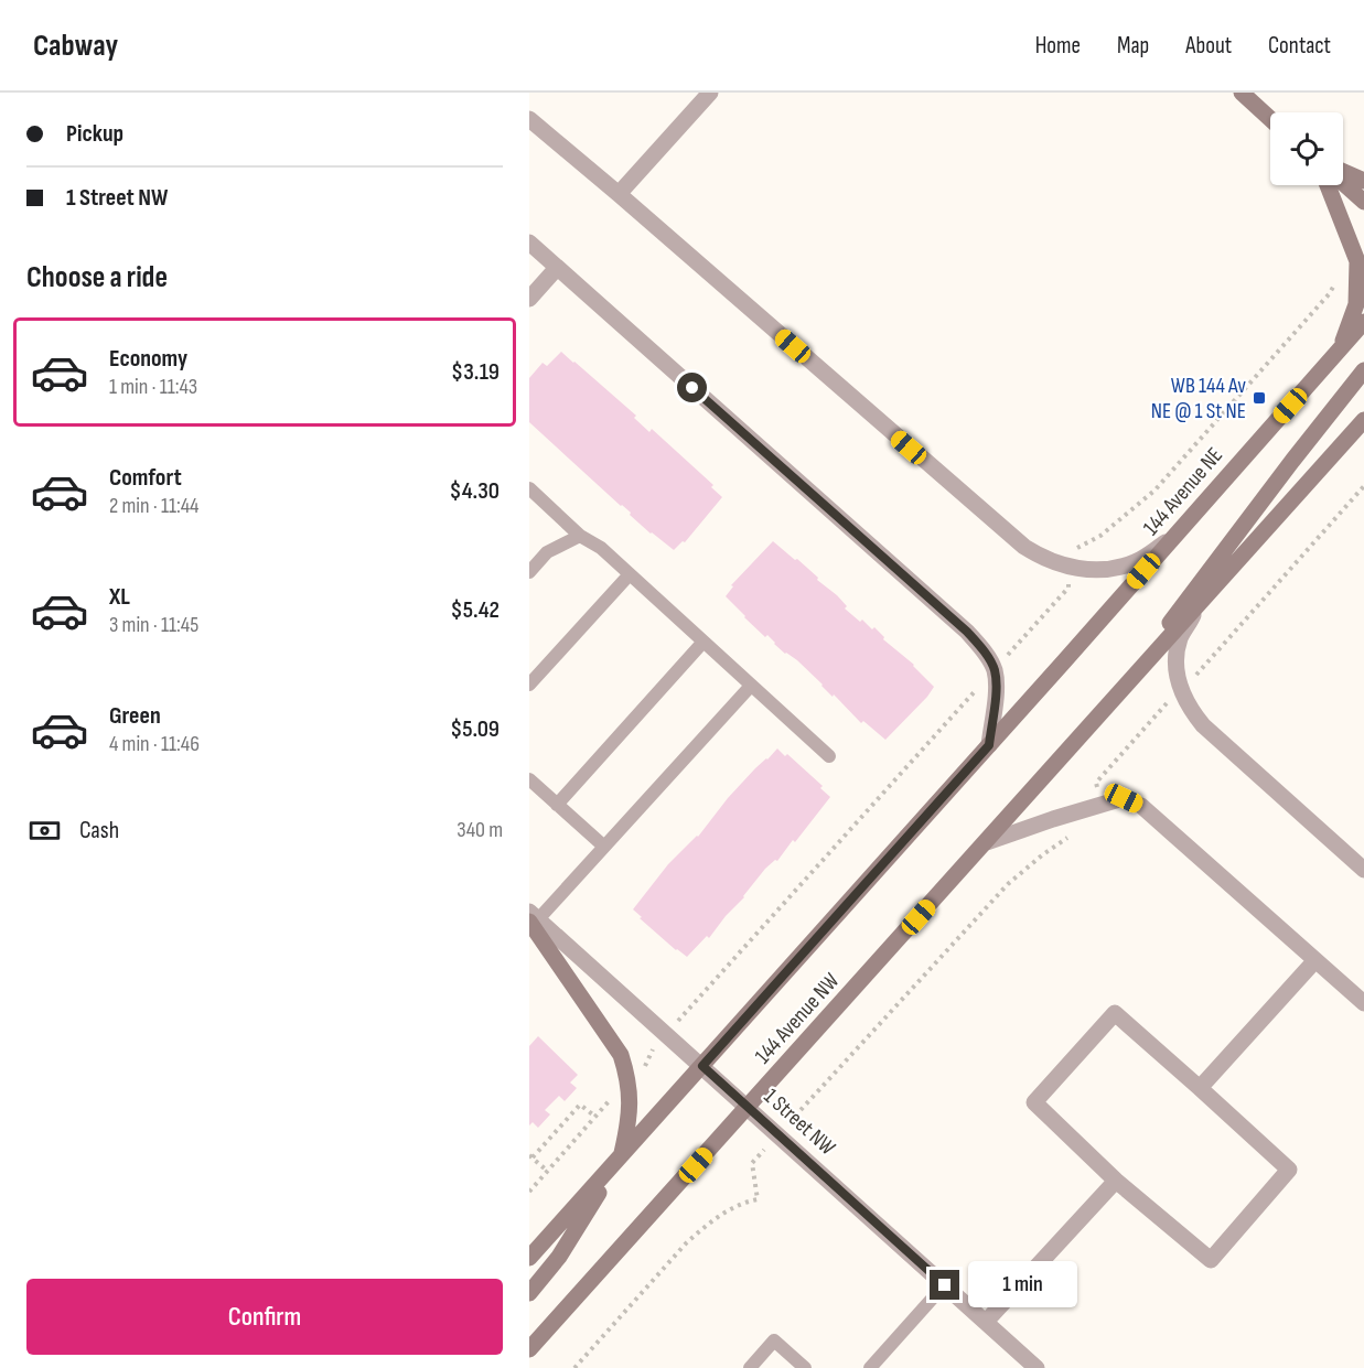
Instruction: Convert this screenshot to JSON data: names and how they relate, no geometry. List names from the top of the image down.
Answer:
{
  "streets": {
    "main road": ["144 Avenue NE", "144 Avenue NW"],
    "street": ["1 Street NW"]
  },
  "crossings": [
    ["144 Avenue NE", "144 Avenue NW"],
    ["144 Avenue NW", "1 Street NW"]
  ],
  "places": {
    "transit": ["WB 144 Av NE @ 1 St NE"]
  },
  "page": {
    "header": "Cabway",
    "nav": [
      "Home",
      "Map",
      "About",
      "Contact"
    ],
    "banner": ["Pickup", "1 Street NW"],
    "heading": "Choose a ride",
    "list": [
      {
        "name": "Economy",
        "note": "1 min · 11:43",
        "value": "$3.19"
      },
      {
        "name": "Comfort",
        "note": "2 min · 11:44",
        "value": "$4.30"
      },
      {
        "name": "XL",
        "note": "3 min · 11:45",
        "value": "$5.42"
      },
      {
        "name": "Green",
        "note": "4 min · 11:46",
        "value": "$5.09"
      }
    ],
    "pay": ["Cash", "340 m"],
    "bubble": "1 min",
    "buttons": "Confirm"
  }
}
